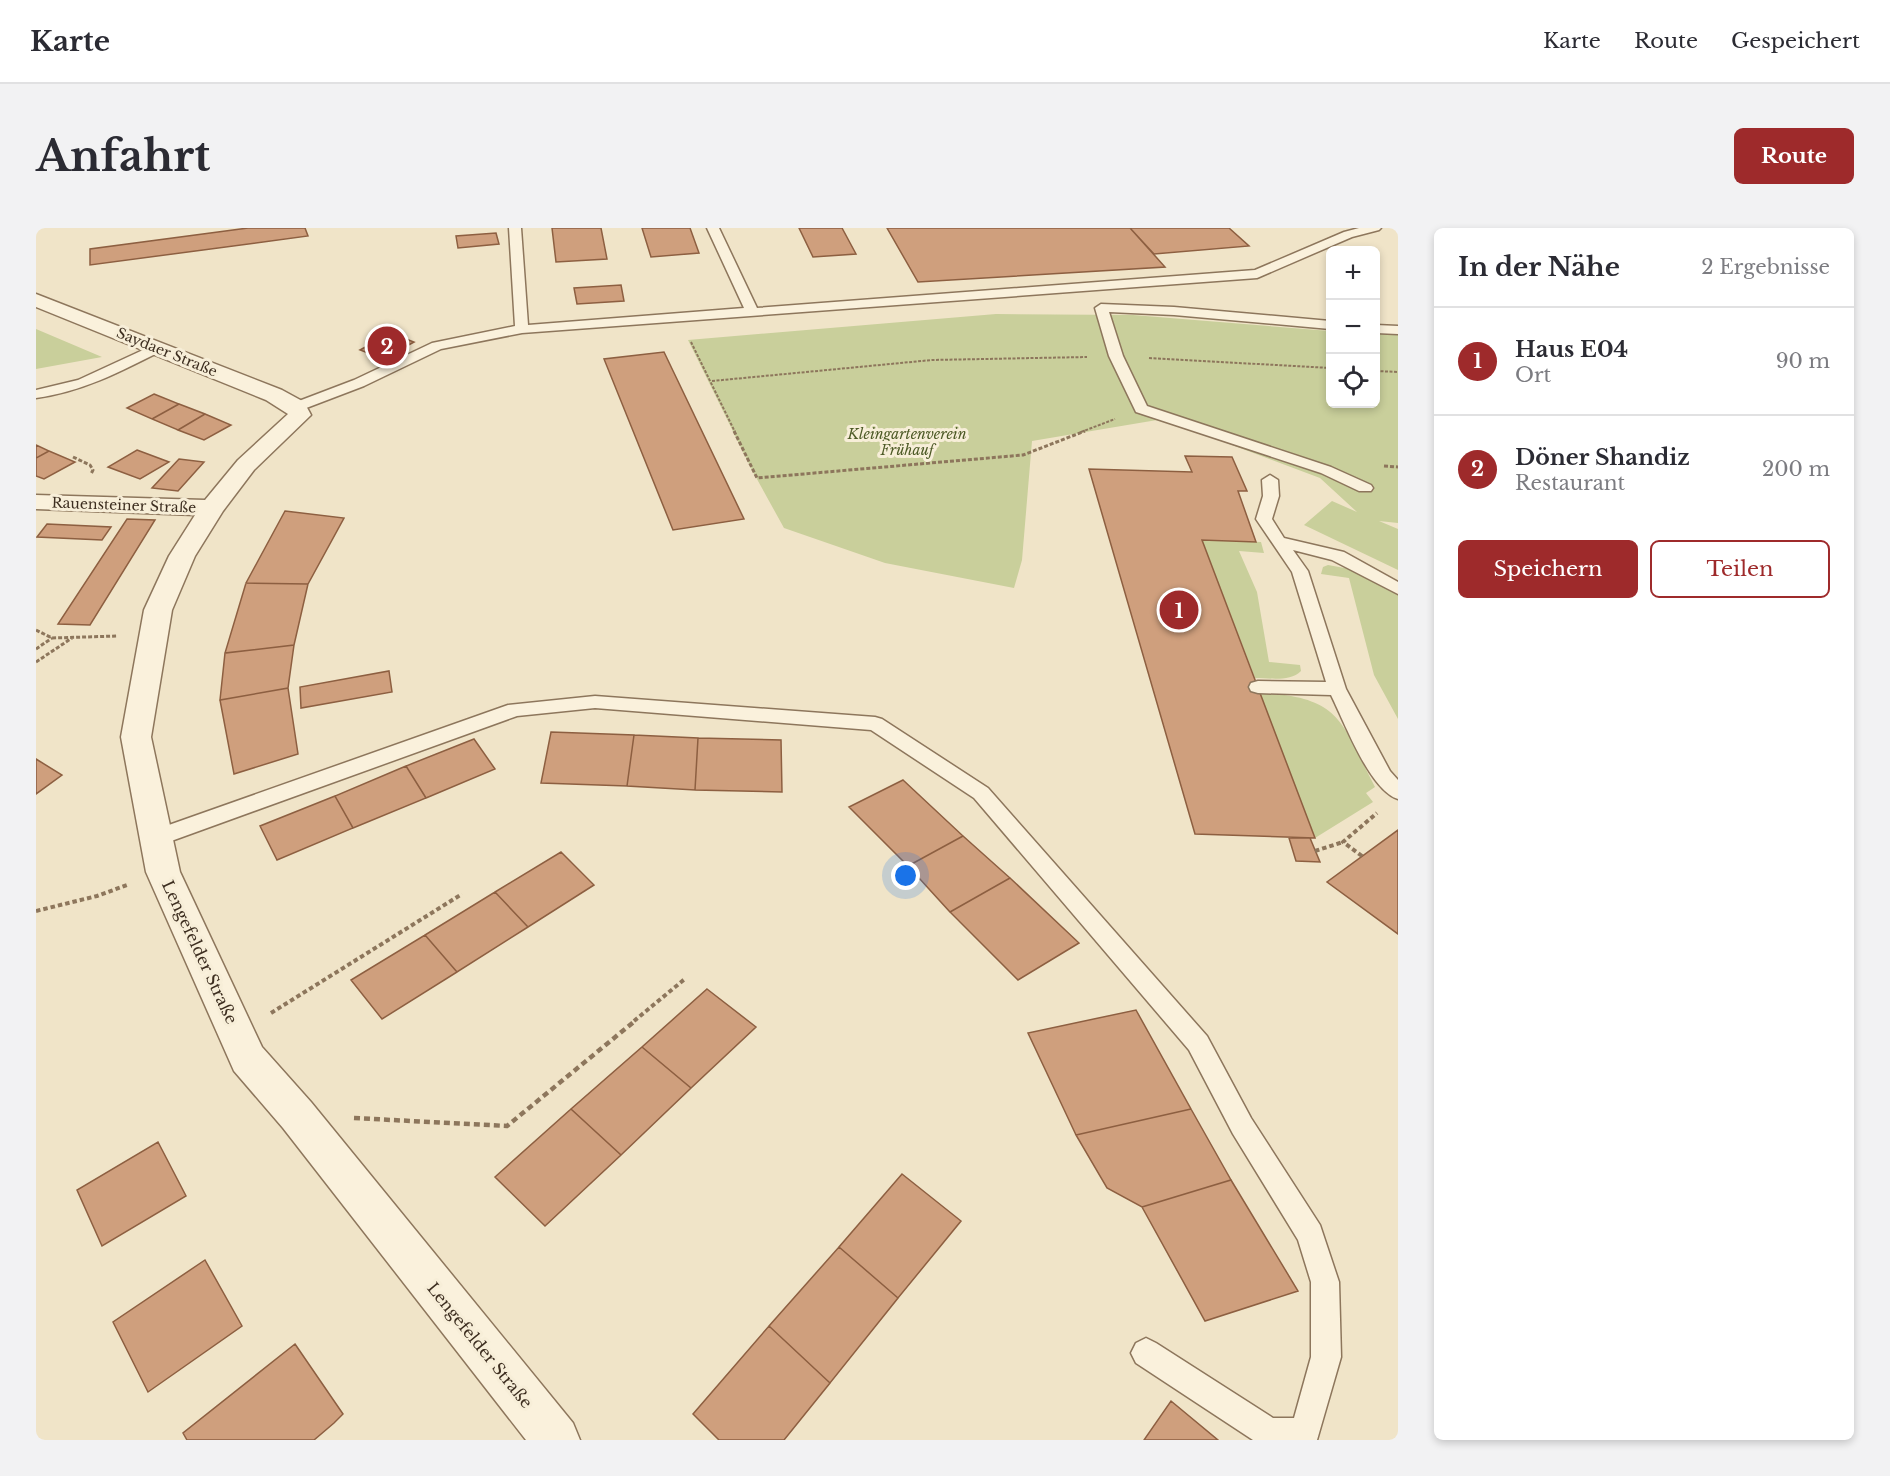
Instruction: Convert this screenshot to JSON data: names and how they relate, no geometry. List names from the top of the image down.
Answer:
{
  "streets": {
    "street": ["Saydaer Straße", "Rauensteiner Straße", "Lengefelder Straße"]
  },
  "crossings": [
    ["Saydaer Straße", "Lengefelder Straße"],
    ["Rauensteiner Straße", "Lengefelder Straße"]
  ],
  "parks": ["Kleingartenverein Frühauf"],
  "page": {
    "header": "Karte",
    "nav": ["Karte", "Route", "Gespeichert"],
    "buttons": [
      "Route",
      ["Speichern", "Teilen"]
    ],
    "title": "Anfahrt",
    "heading": ["In der Nähe", "2 Ergebnisse"],
    "map_buttons": ["+", "−"],
    "list": [
      {
        "mark": "1",
        "name": "Haus E04",
        "note": "Ort",
        "value": "90 m"
      },
      {
        "mark": "2",
        "name": "Döner Shandiz",
        "note": "Restaurant",
        "value": "200 m"
      }
    ],
    "pins": ["2", "1"]
  }
}
